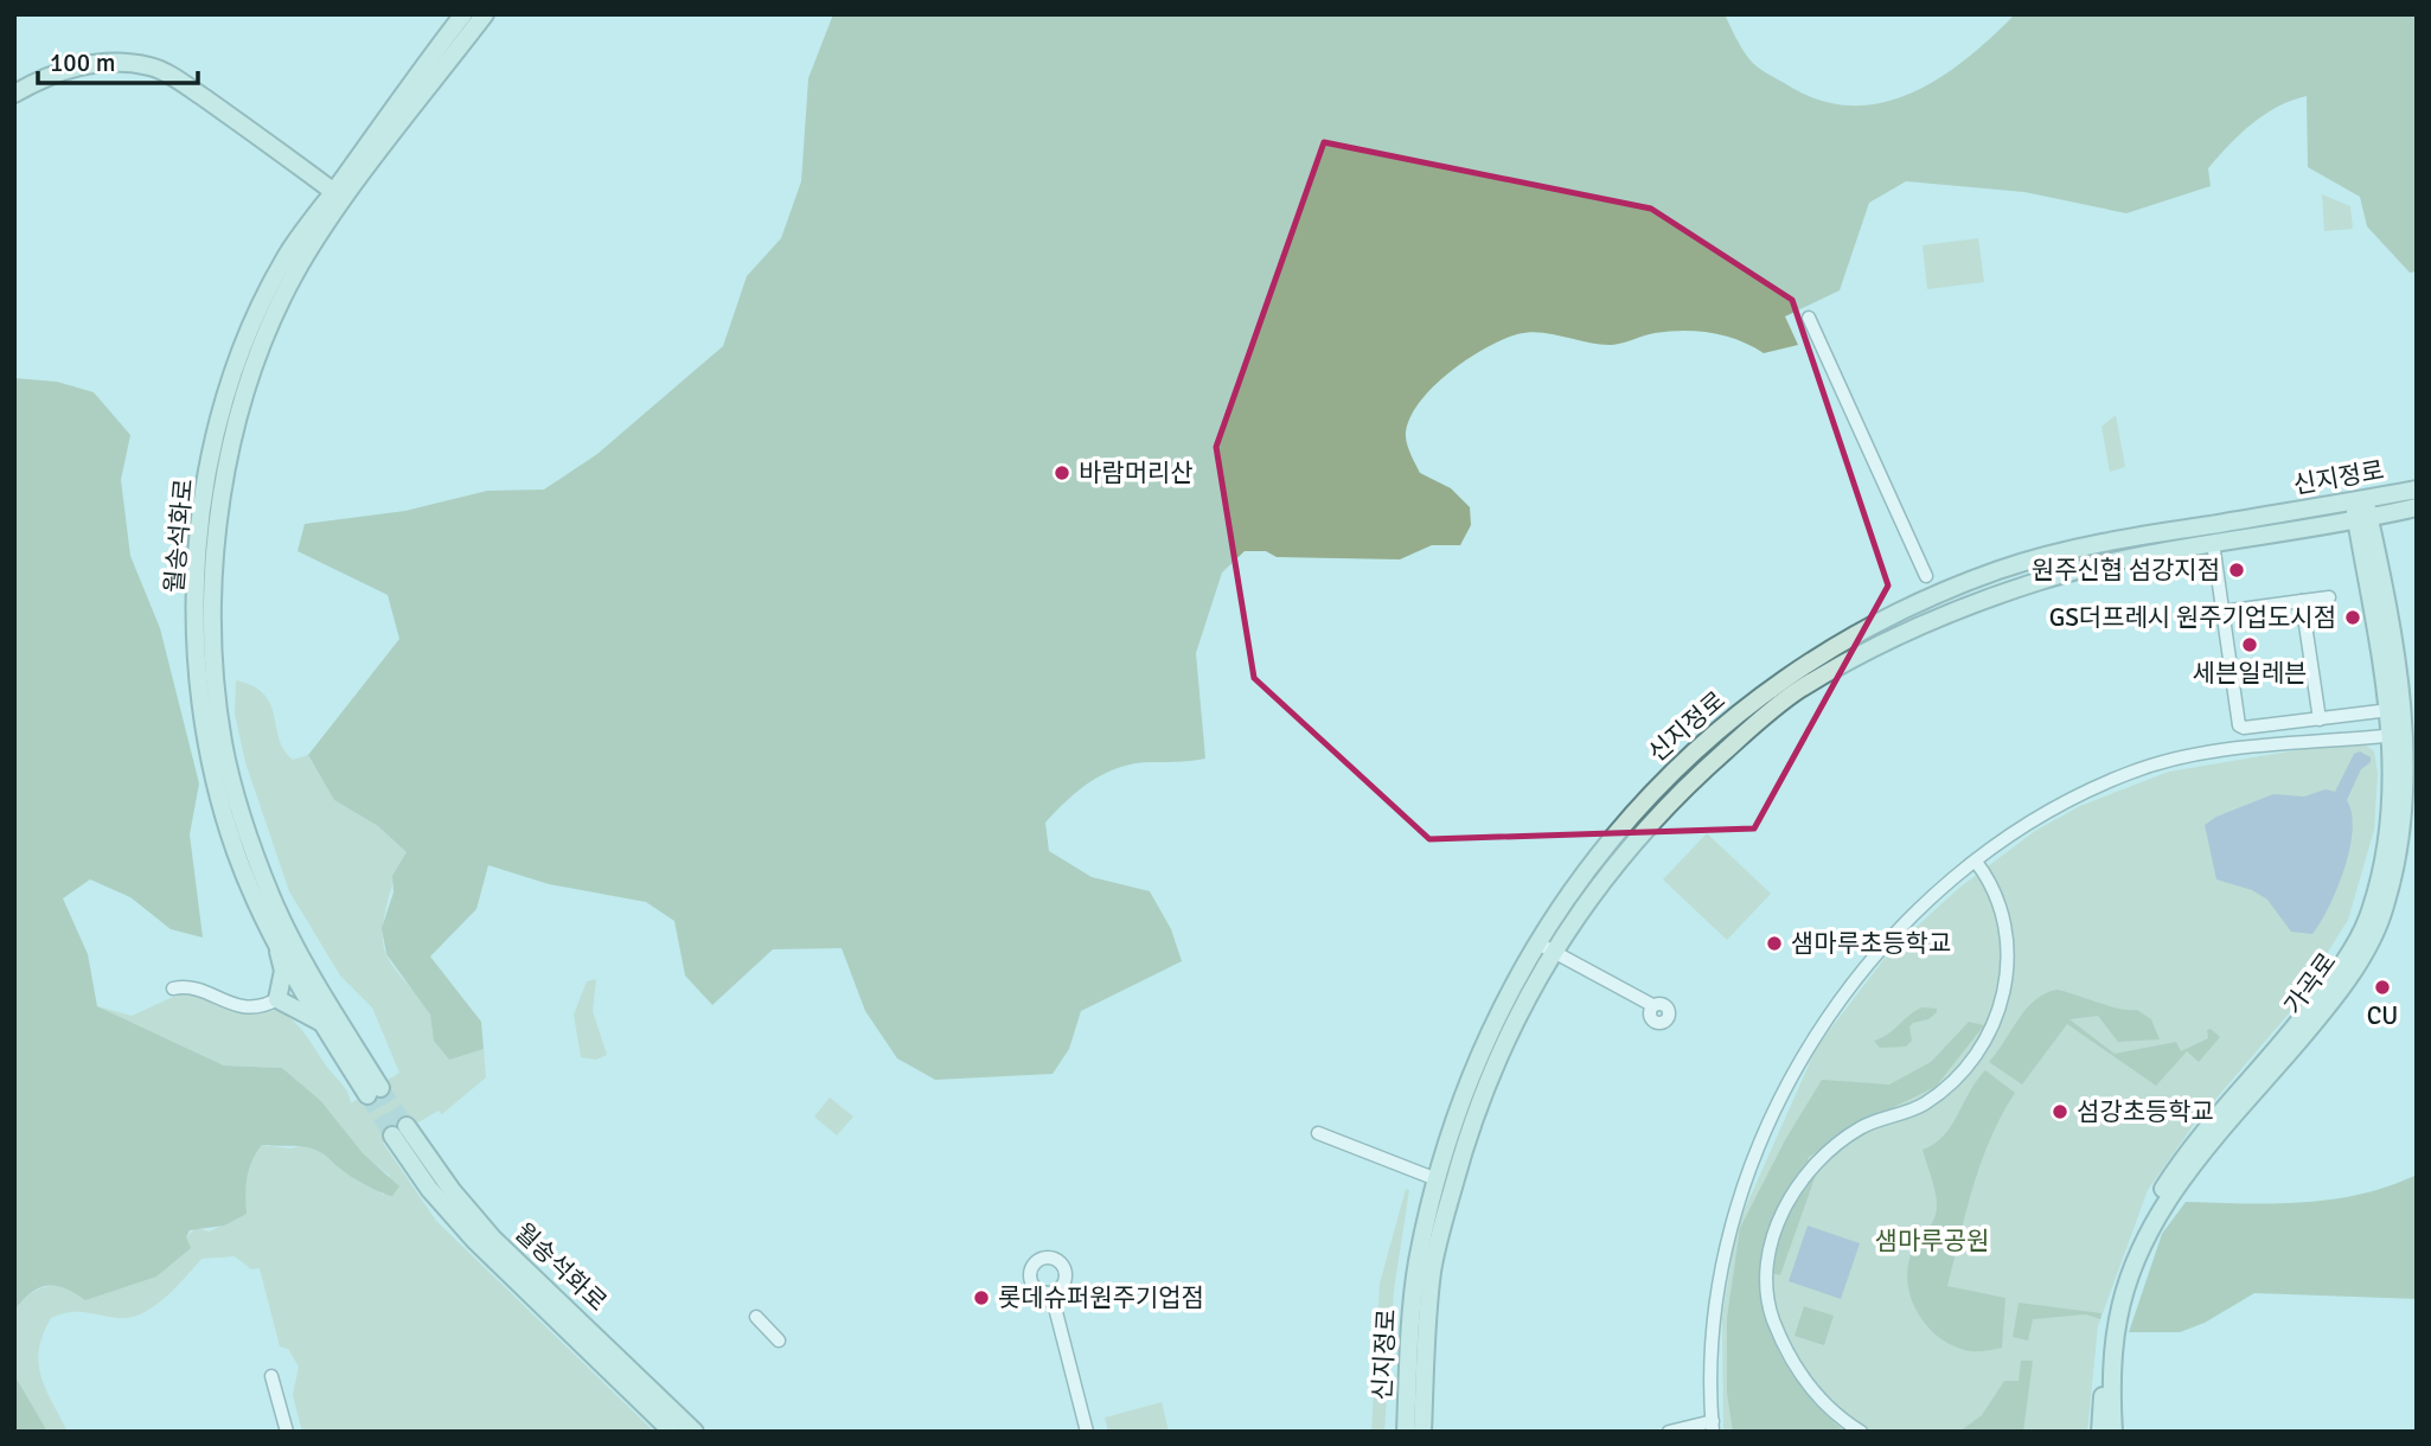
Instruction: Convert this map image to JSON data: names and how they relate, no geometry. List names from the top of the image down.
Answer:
{
  "streets": {
    "street": ["신지정로", "월송석화로", "가곡로"]
  },
  "crossings": [
    ["신지정로", "가곡로"]
  ],
  "parks": ["샘마루공원"],
  "places": [
    "바람머리산",
    "원주신협 섬강지점",
    "GS더프레시 원주기업도시점",
    "세븐일레븐",
    "샘마루초등학교",
    "CU",
    "섬강초등학교",
    "롯데슈퍼원주기업점"
  ],
  "scale_bar": "100 m"
}
